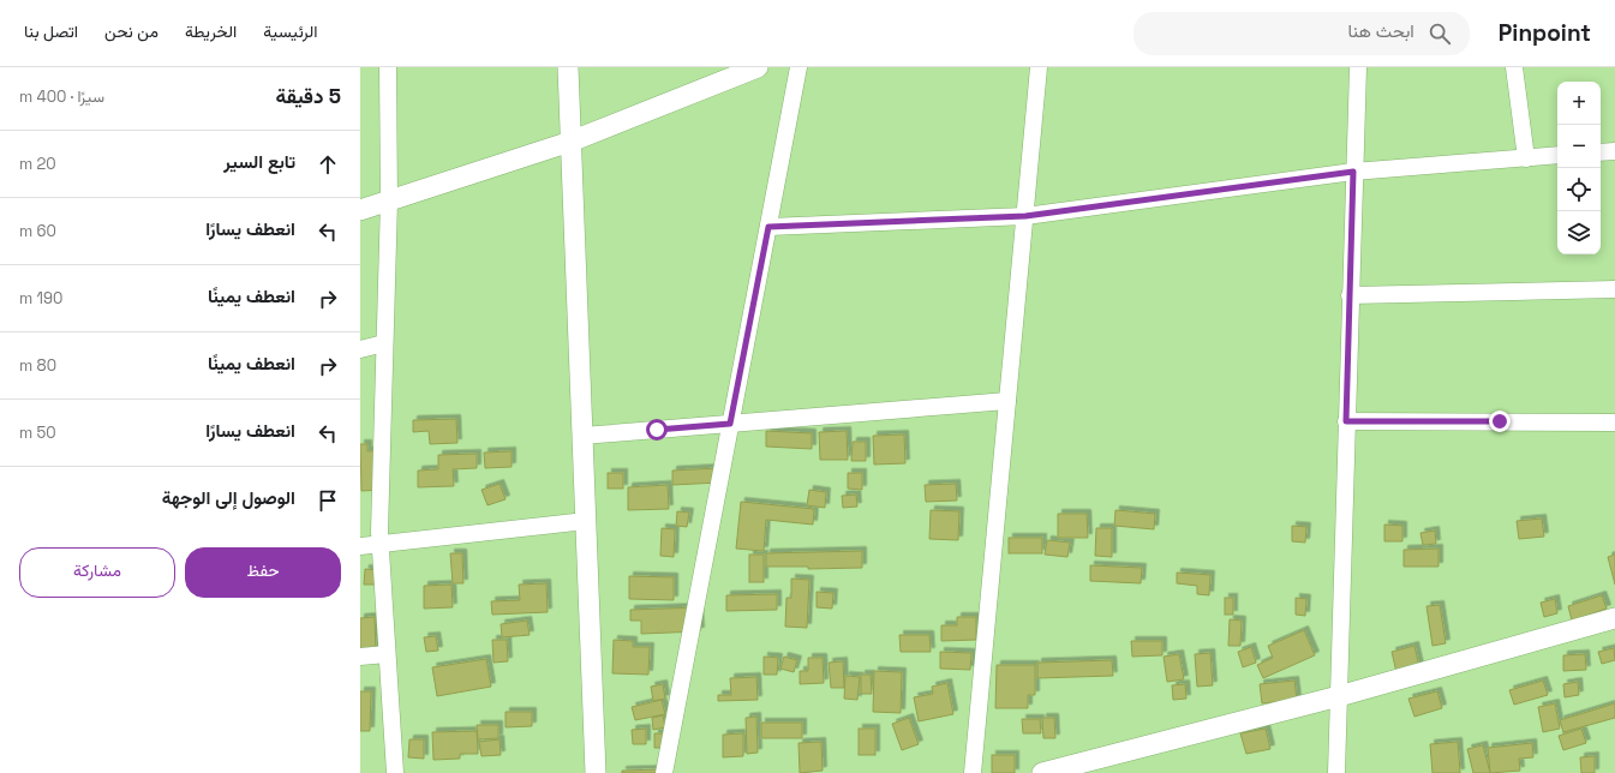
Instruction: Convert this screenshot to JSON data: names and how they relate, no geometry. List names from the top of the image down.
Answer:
{
  "page": {
    "header": "Pinpoint",
    "search": "ابحث هنا",
    "nav": [
      "الرئيسية",
      "الخريطة",
      "من نحن",
      "اتصل بنا"
    ],
    "heading": ["5 دقيقة", "سيرًا · 400 m"],
    "map_buttons": ["+", "−"],
    "list": [
      ["تابع السير", "20 m"],
      ["انعطف يسارًا", "60 m"],
      ["انعطف يمينًا", "190 m"],
      ["انعطف يمينًا", "80 m"],
      ["انعطف يسارًا", "50 m"],
      "الوصول إلى الوجهة"
    ],
    "buttons": ["حفظ", "مشاركة"]
  }
}
